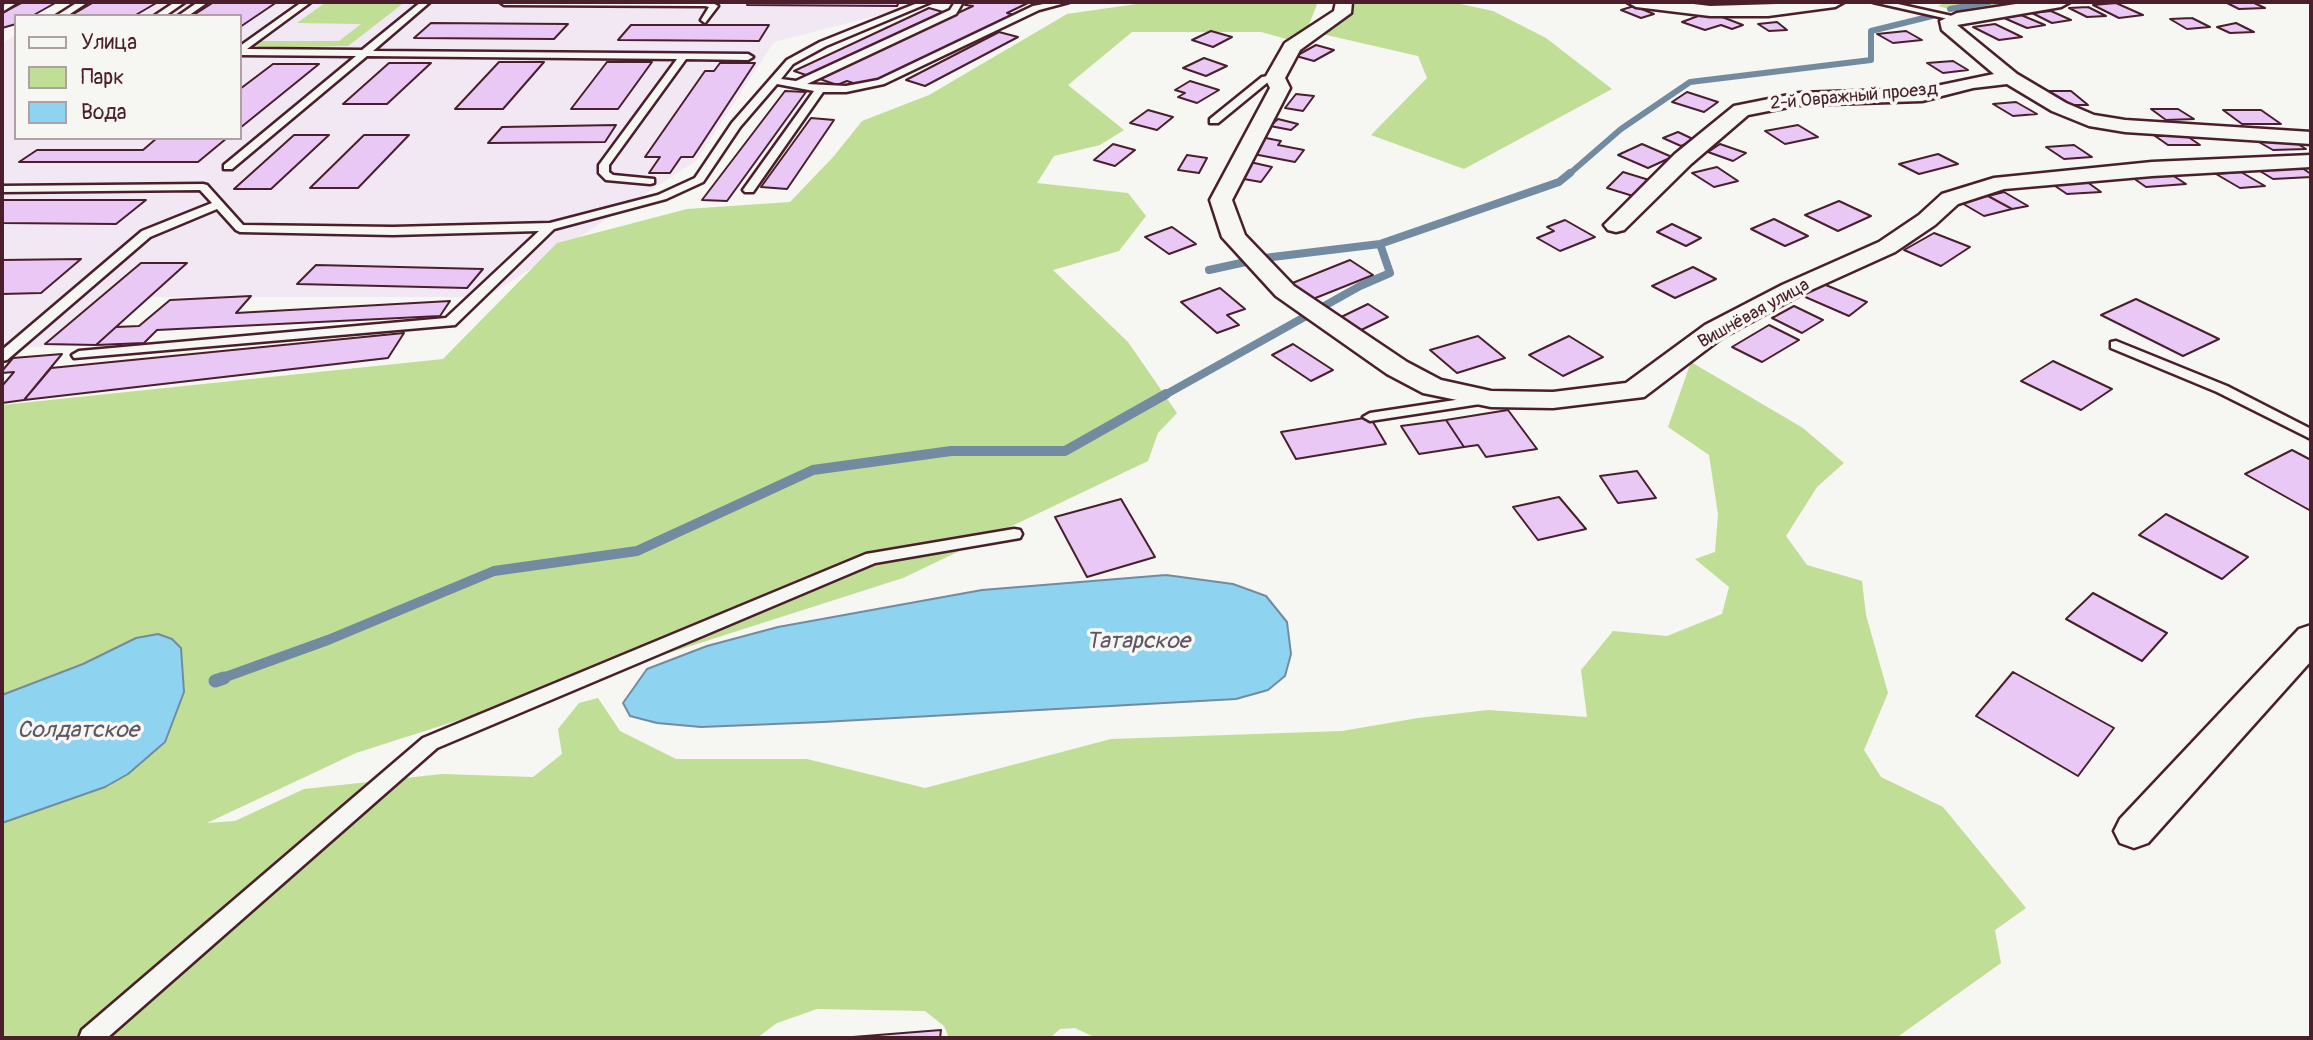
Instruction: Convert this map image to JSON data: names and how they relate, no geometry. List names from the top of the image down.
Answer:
{
  "streets": {
    "street": ["2-й Овражный проезд", "Вишнёвая улица"]
  },
  "water": ["Татарское", "Солдатское"],
  "legend": ["Улица", "Парк", "Вода"]
}
